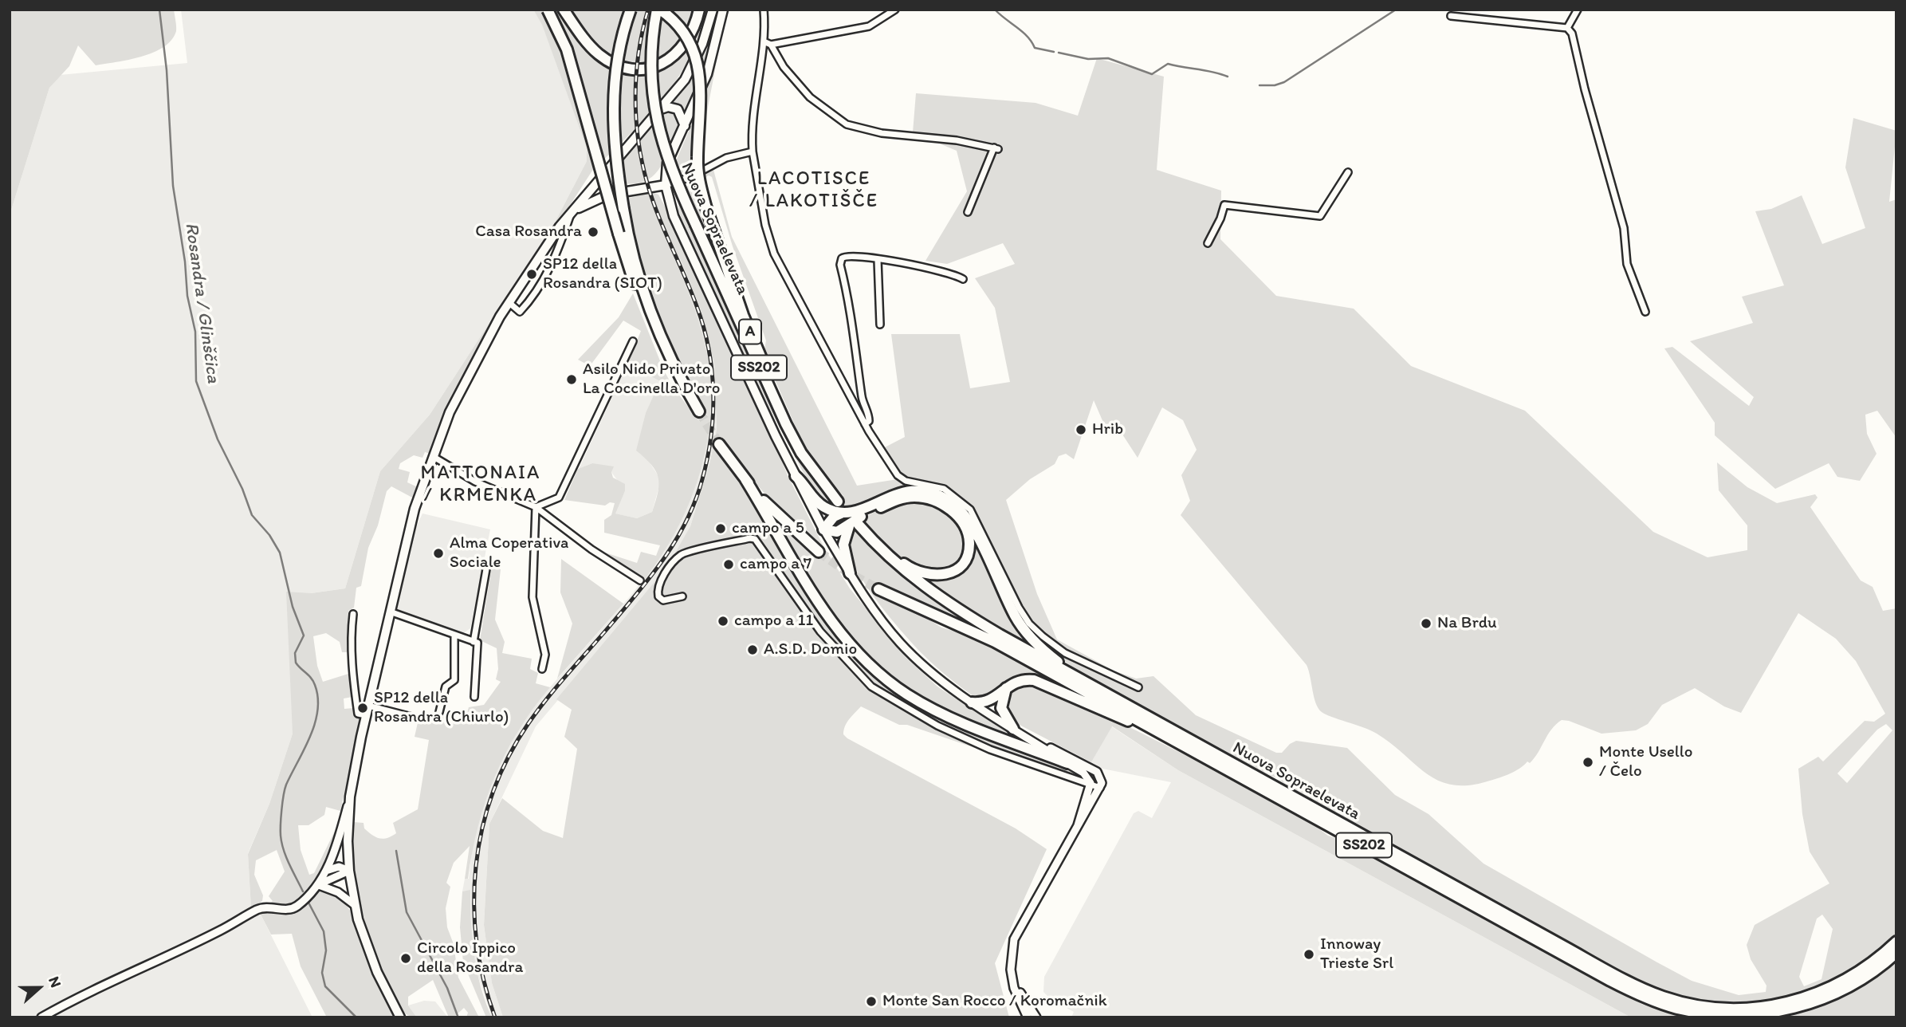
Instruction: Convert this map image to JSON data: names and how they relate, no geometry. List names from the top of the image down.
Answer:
{
  "streets": {
    "highway": ["Nuova Sopraelevata", "A", "SS202"]
  },
  "crossings": [
    ["Nuova Sopraelevata", "A"]
  ],
  "districts": ["LACOTISCE / LAKOTIŠČE", "MATTONAIA / KRMENKA"],
  "water": ["Rosandra / Glinščica"],
  "places": [
    "Casa Rosandra",
    "SP12 della Rosandra (SIOT)",
    "Asilo Nido Privato La Coccinella D'oro",
    "Hrib",
    "campo a 5",
    "Alma Coperativa Sociale",
    "campo a 7",
    "campo a 11",
    "Na Brdu",
    "A.S.D. Domio",
    "SP12 della Rosandra (Chiurlo)",
    "Monte Usello / Čelo",
    "Innoway Trieste Srl",
    "Circolo Ippico della Rosandra",
    "Monte San Rocco / Koromačnik"
  ],
  "north": "right"
}
